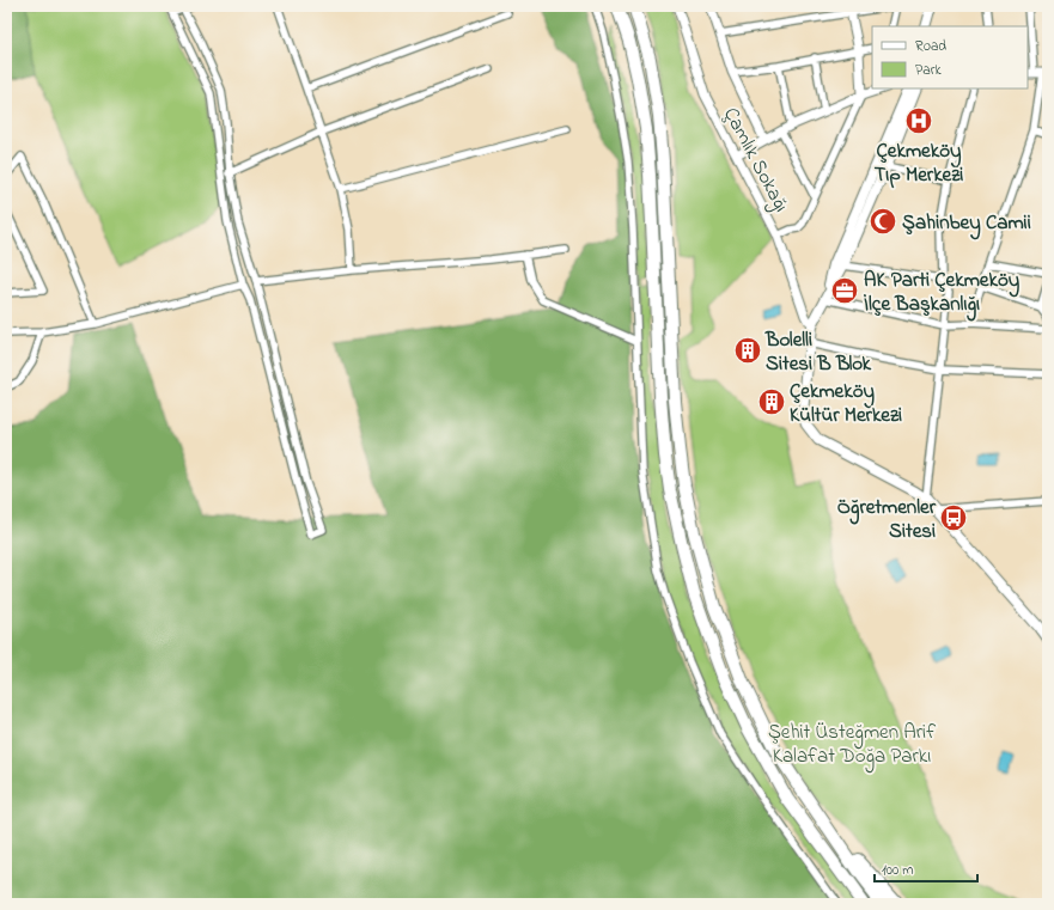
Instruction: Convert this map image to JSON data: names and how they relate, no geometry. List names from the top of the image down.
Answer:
{
  "streets": {
    "street": ["Çamlık Sokağı"]
  },
  "parks": ["Şehit Üsteğmen Arif Kalafat Doğa Parkı"],
  "places": {
    "hospital": ["Çekmeköy Tıp Merkezi"],
    "mosque": ["Şahinbey Camii"],
    "office": ["AK Parti Çekmeköy İlçe Başkanlığı"],
    "building": ["Bolelli Sitesi B Blok", "Çekmeköy Kültür Merkezi"],
    "bus stop": ["Öğretmenler Sitesi"]
  },
  "legend": ["Road", "Park"],
  "scale_bar": "100 m"
}
